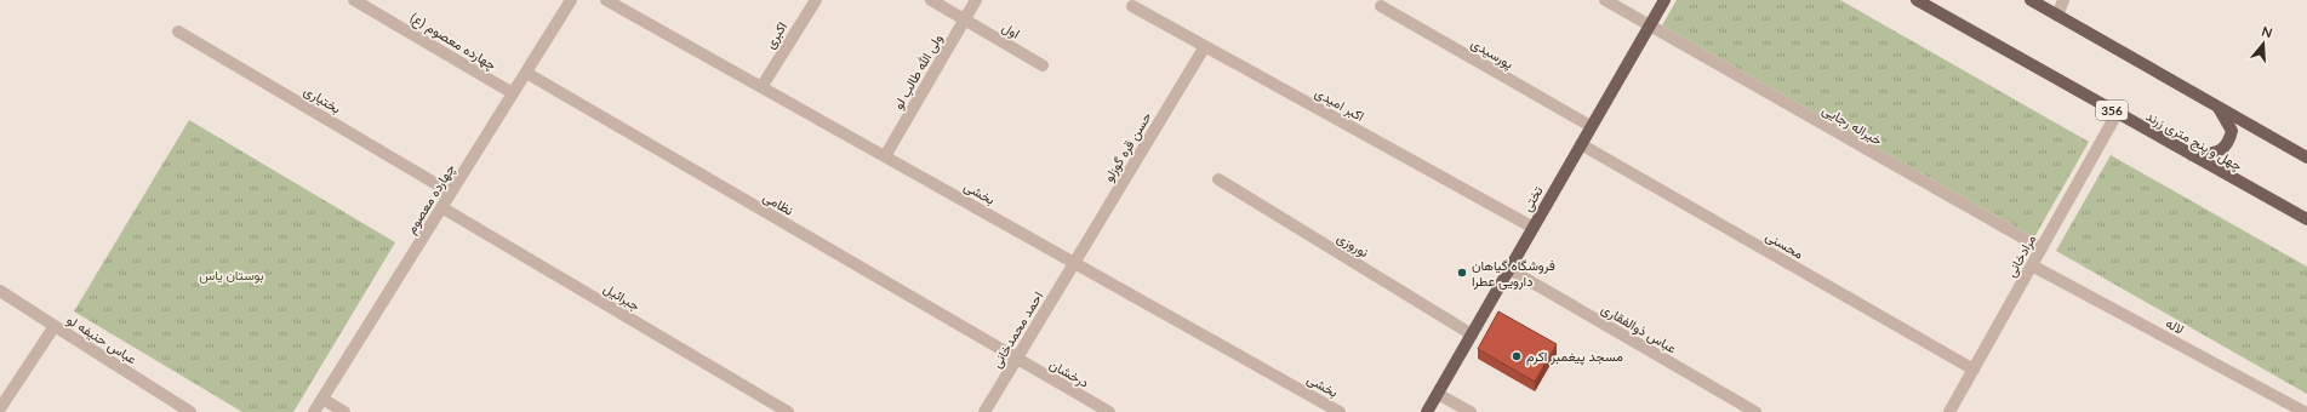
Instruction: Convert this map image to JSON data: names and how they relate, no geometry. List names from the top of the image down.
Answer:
{
  "streets": {
    "main road": ["356", "چهل و پنج متری زرند", "تختی"],
    "street": [
      "اول",
      "اکبری",
      "چهارده معصوم (ع)",
      "پورسیدی",
      "ولی الله طالب لو",
      "بختیاری",
      "اکبر امیدی",
      "خیراله رجایی",
      "حسن قره گوزلو",
      "بخشی",
      "چهارده معصوم",
      "نظامی",
      "نوروزی",
      "محسنی",
      "مرادخانی",
      "جبرائیل",
      "لاله",
      "عباس ذوالفقاری",
      "احمد محمدخانی",
      "عباس حنیفه لو",
      "درخشان"
    ]
  },
  "crossings": [
    ["اول", "ولی الله طالب لو"],
    ["اکبری", "بخشی"],
    ["چهارده معصوم (ع)", "چهارده معصوم"],
    ["پورسیدی", "تختی"],
    ["ولی الله طالب لو", "بخشی"],
    ["بختیاری", "چهارده معصوم"],
    ["اکبر امیدی", "حسن قره گوزلو"],
    ["اکبر امیدی", "تختی"],
    ["خیراله رجایی", "تختی"],
    ["خیراله رجایی", "مرادخانی"],
    ["چهل و پنج متری زرند", "مرادخانی"],
    ["حسن قره گوزلو", "بخشی"],
    ["حسن قره گوزلو", "احمد محمدخانی"],
    ["بخشی", "احمد محمدخانی"],
    ["چهارده معصوم", "نظامی"],
    ["چهارده معصوم", "جبرائیل"],
    ["تختی", "نوروزی"],
    ["تختی", "محسنی"],
    ["تختی", "عباس ذوالفقاری"],
    ["نظامی", "احمد محمدخانی"],
    ["نظامی", "درخشان"],
    ["محسنی", "مرادخانی"],
    ["مرادخانی", "لاله"],
    ["احمد محمدخانی", "درخشان"]
  ],
  "parks": ["بوستان یاس"],
  "places": ["فروشگاه گیاهان دارویی عطرا", "مسجد پیغمبر اکرم"],
  "north": "top"
}
